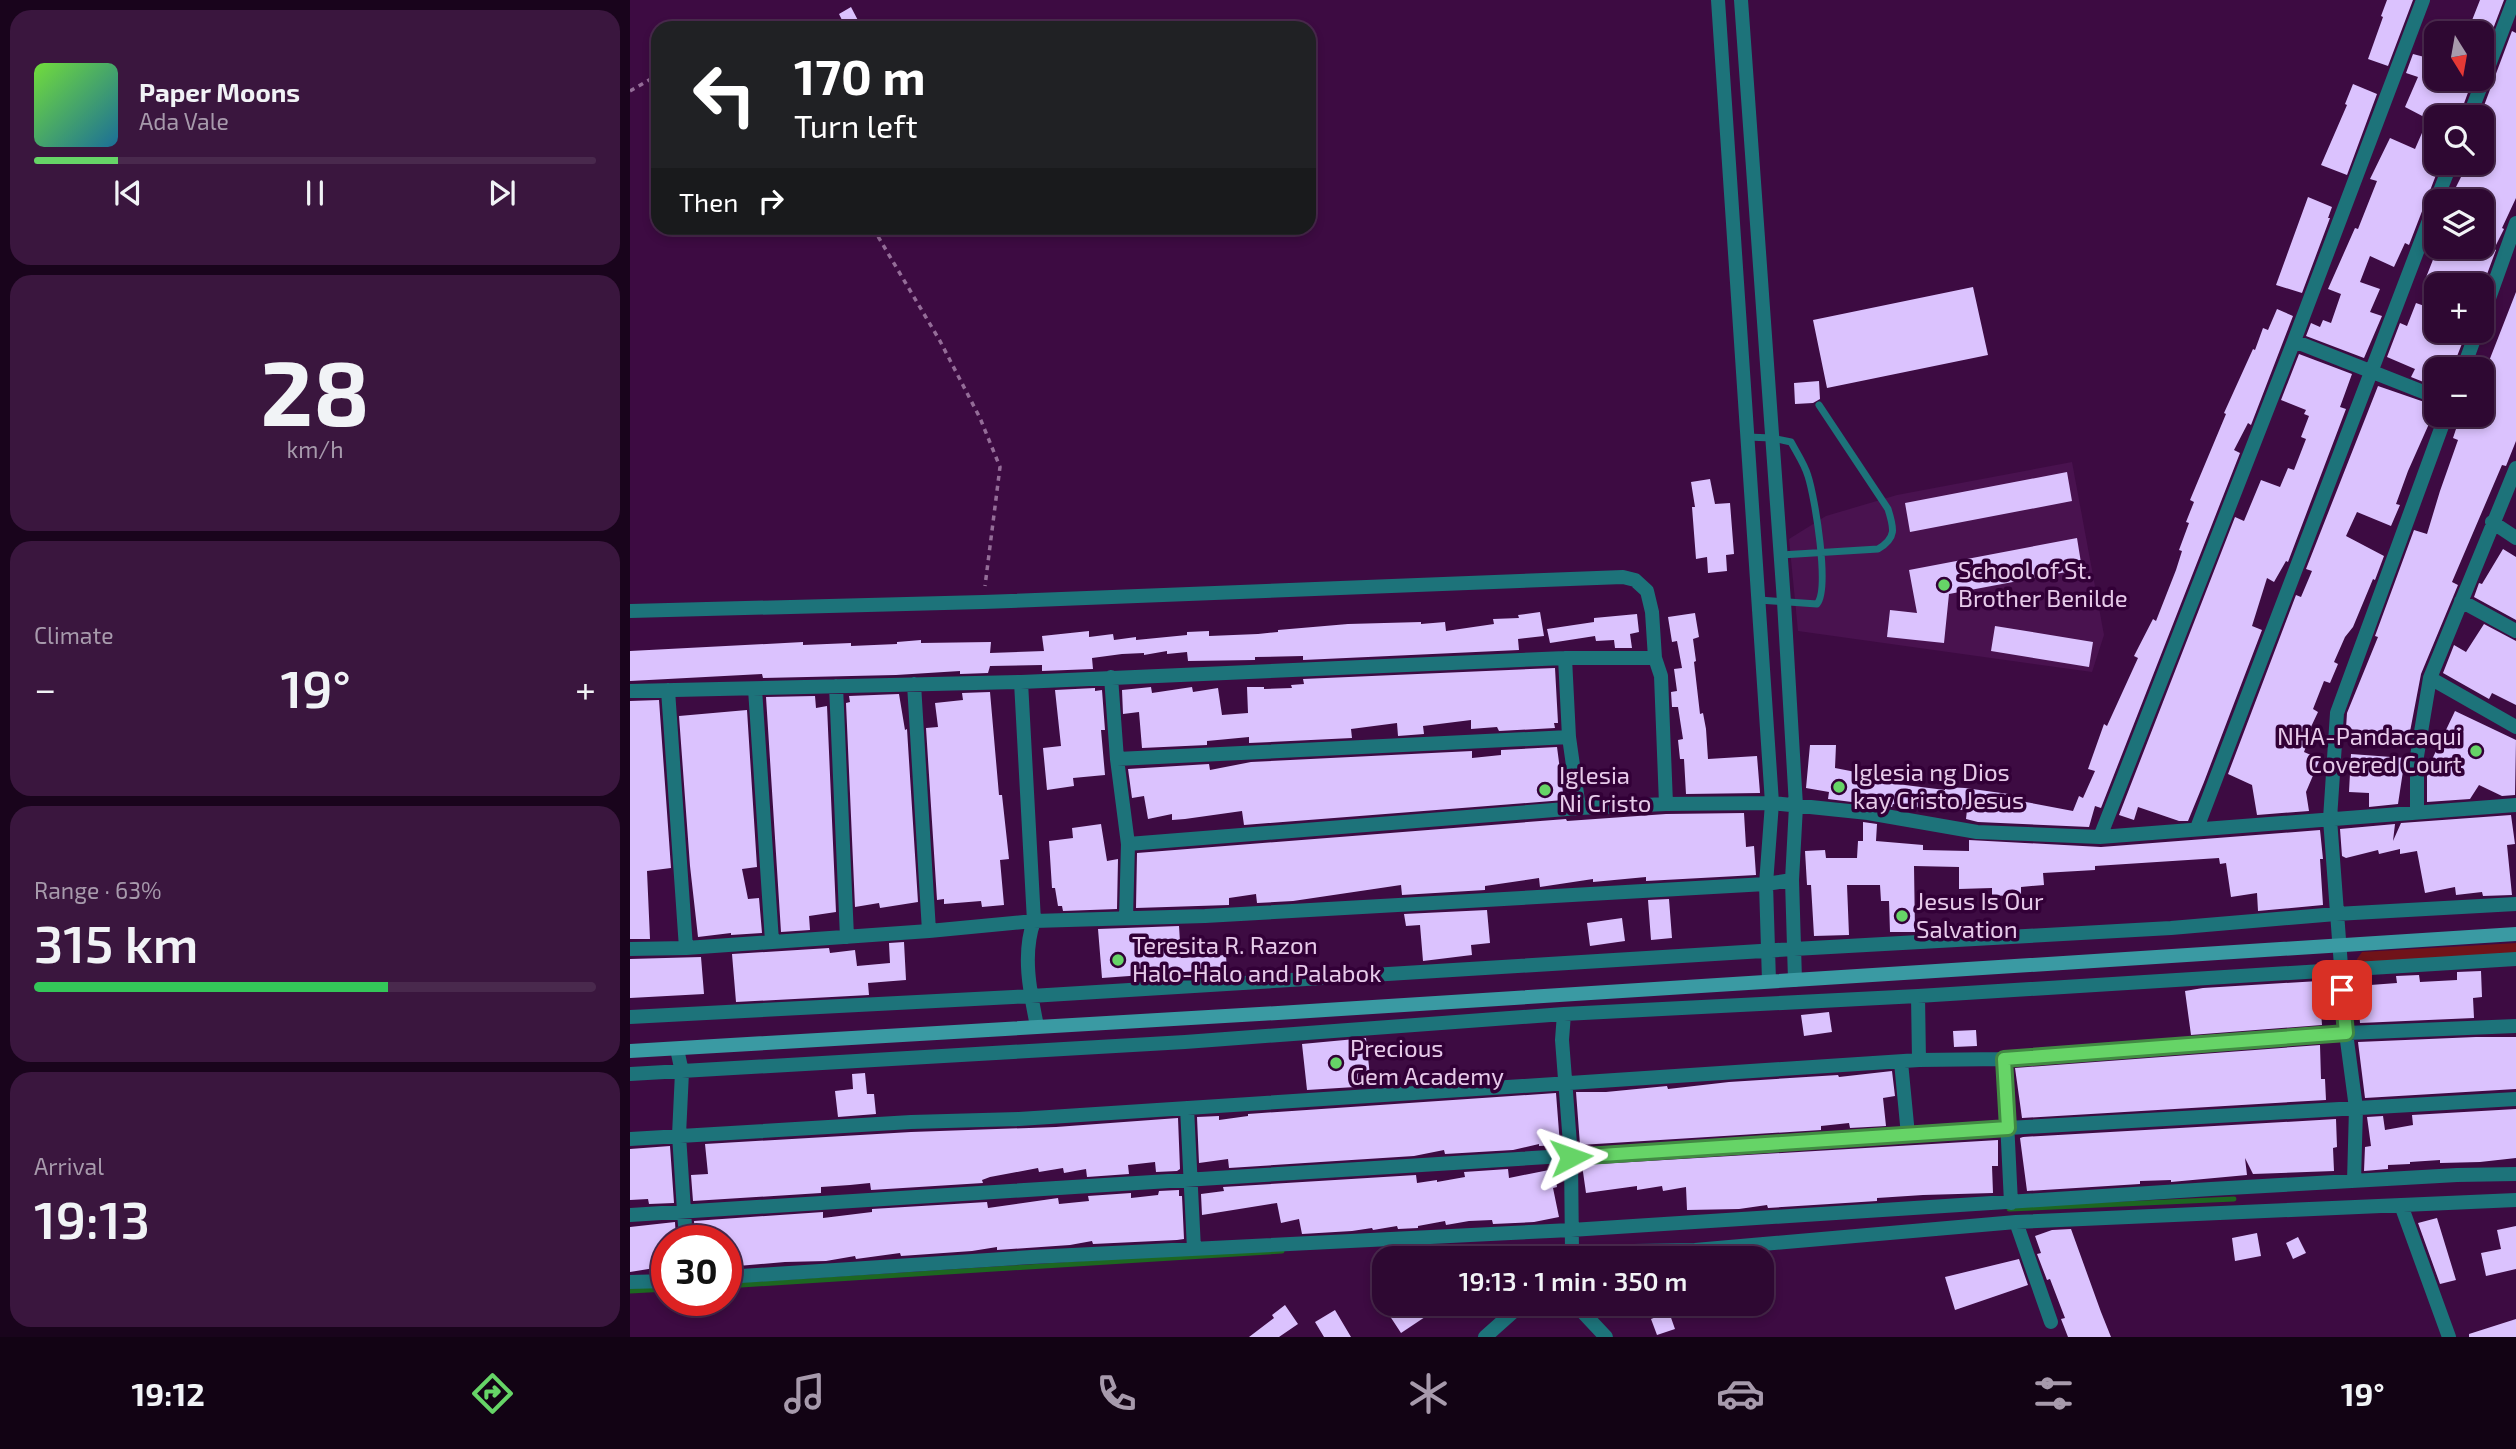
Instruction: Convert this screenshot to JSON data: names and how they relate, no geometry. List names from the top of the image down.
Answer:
{
  "places": [
    "School of St. Brother Benilde",
    "NHA-Pandacaqui Covered Court",
    "Iglesia ng Dios kay Cristo Jesus",
    "Iglesia Ni Cristo",
    "Jesus Is Our Salvation",
    "Teresita R. Razon Halo-Halo and Palabok",
    "Precious Gem Academy"
  ],
  "north": "bottom",
  "page": {
    "map_buttons": ["+", "−"],
    "turn": ["170 m", "Turn left"],
    "song": ["Paper Moons", "Ada Vale"],
    "then": "Then",
    "tile": [
      ["28", "km/h"],
      "Climate",
      ["Range · 63%", "315 km"],
      ["Arrival", "19:13"]
    ],
    "heat": ["−", "19°", "+"],
    "limit": "30",
    "trip": "19:13 · 1 min · 350 m",
    "tabs": ["19:12", "19°"]
  }
}
